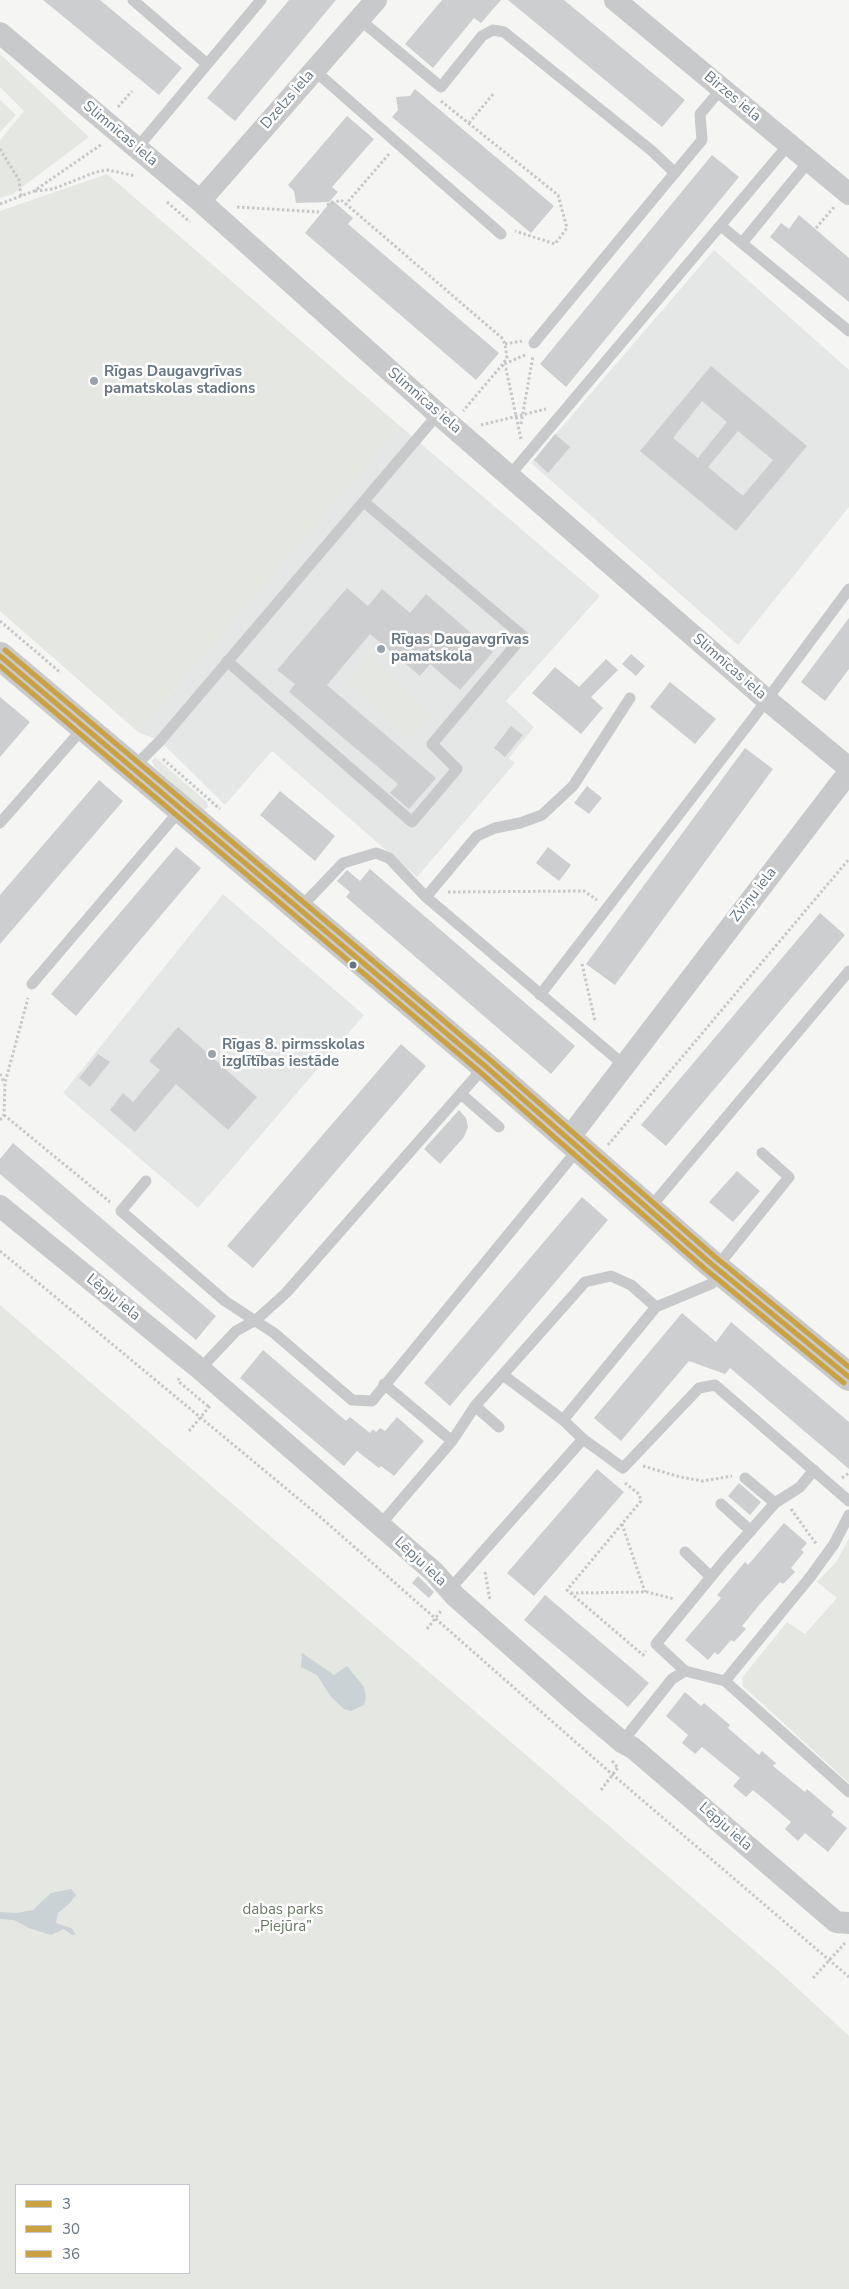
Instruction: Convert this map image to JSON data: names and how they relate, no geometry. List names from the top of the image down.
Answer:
{
  "streets": {
    "street": [
      "Birzes iela",
      "Dzelzs iela",
      "Slimnīcas iela",
      "Zvīņu iela",
      "Lēpju iela"
    ]
  },
  "crossings": [
    ["Dzelzs iela", "Slimnīcas iela"]
  ],
  "parks": ["dabas parks „Piejūra”"],
  "places": ["Rīgas Daugavgrīvas pamatskolas stadions", "Rīgas Daugavgrīvas pamatskola", "Rīgas 8. pirmsskolas izglītības iestāde"],
  "lines": ["transit line 36", "transit line 3", "transit line 30"],
  "legend": ["3", "30", "36"]
}
